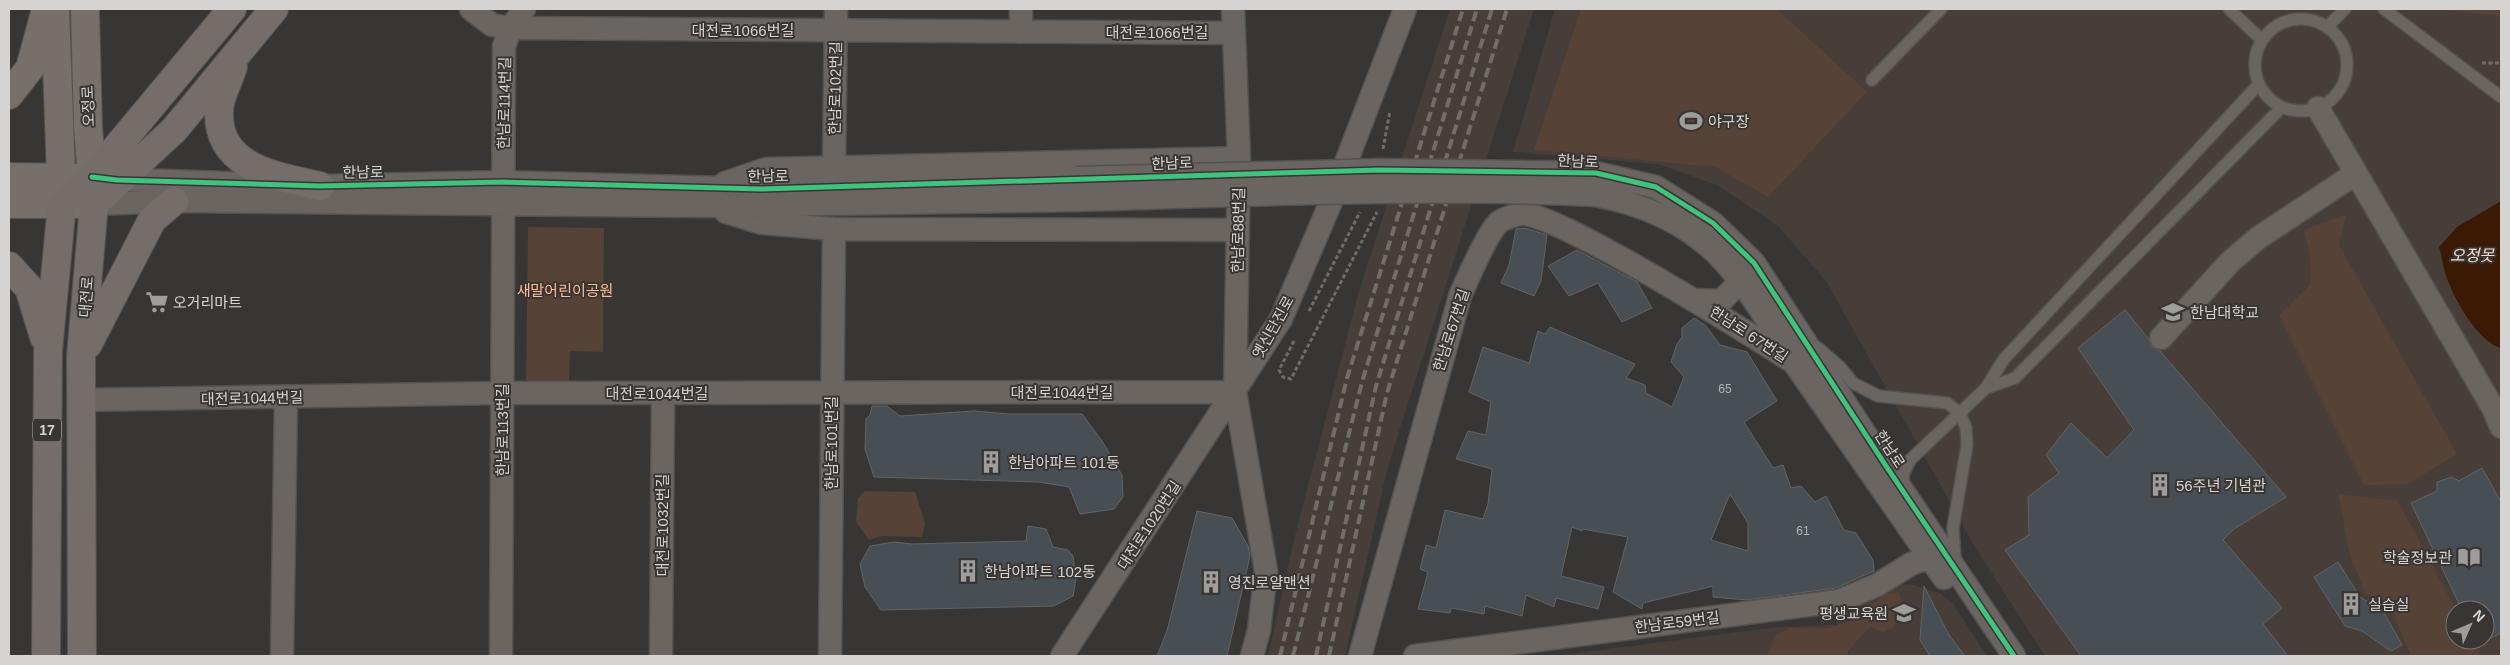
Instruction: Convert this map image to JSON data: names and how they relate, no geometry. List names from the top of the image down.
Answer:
{
  "streets": {
    "main road": [
      "오정로",
      "한남로",
      "대전로",
      "17"
    ],
    "street": [
      "대전로1066번길",
      "한남로102번길",
      "한남로114번길",
      "한남로88번길",
      "옛신탄진로",
      "한남로67번길",
      "한남로 67번길",
      "대전로1044번길",
      "한남로113번길",
      "한남로101번길",
      "대전로1032번길",
      "대전로1020번길",
      "한남로59번길"
    ]
  },
  "crossings": [
    ["대전로1066번길", "한남로102번길"],
    ["대전로1066번길", "한남로114번길"],
    ["대전로1066번길", "한남로88번길"],
    ["한남로114번길", "한남로"],
    ["한남로114번길", "한남로113번길"],
    ["오정로", "한남로"],
    ["오정로", "17"],
    ["한남로", "대전로"],
    ["한남로", "한남로 67번길"],
    ["한남로", "17"],
    ["한남로", "한남로113번길"],
    ["한남로", "한남로59번길"],
    ["한남로88번길", "옛신탄진로"],
    ["한남로88번길", "대전로1044번길"],
    ["한남로88번길", "대전로1020번길"],
    ["대전로", "대전로1044번길"],
    ["옛신탄진로", "대전로1044번길"],
    ["옛신탄진로", "대전로1020번길"],
    ["한남로67번길", "한남로 67번길"],
    ["대전로1044번길", "한남로113번길"],
    ["대전로1044번길", "한남로101번길"],
    ["대전로1044번길", "대전로1032번길"],
    ["대전로1044번길", "대전로1020번길"]
  ],
  "water": ["오정못"],
  "parks": ["새말어린이공원"],
  "places": {
    "sports": ["야구장"],
    "supermarket": ["오거리마트"],
    "school or university": ["한남대학교", "평생교육원"],
    "building": [
      "한남아파트 101동",
      "56주년 기념관",
      "한남아파트 102동",
      "영진로얄맨션",
      "실습실"
    ],
    "library": ["학술정보관"]
  },
  "house_numbers": ["65", "61"],
  "north": "top right"
}
